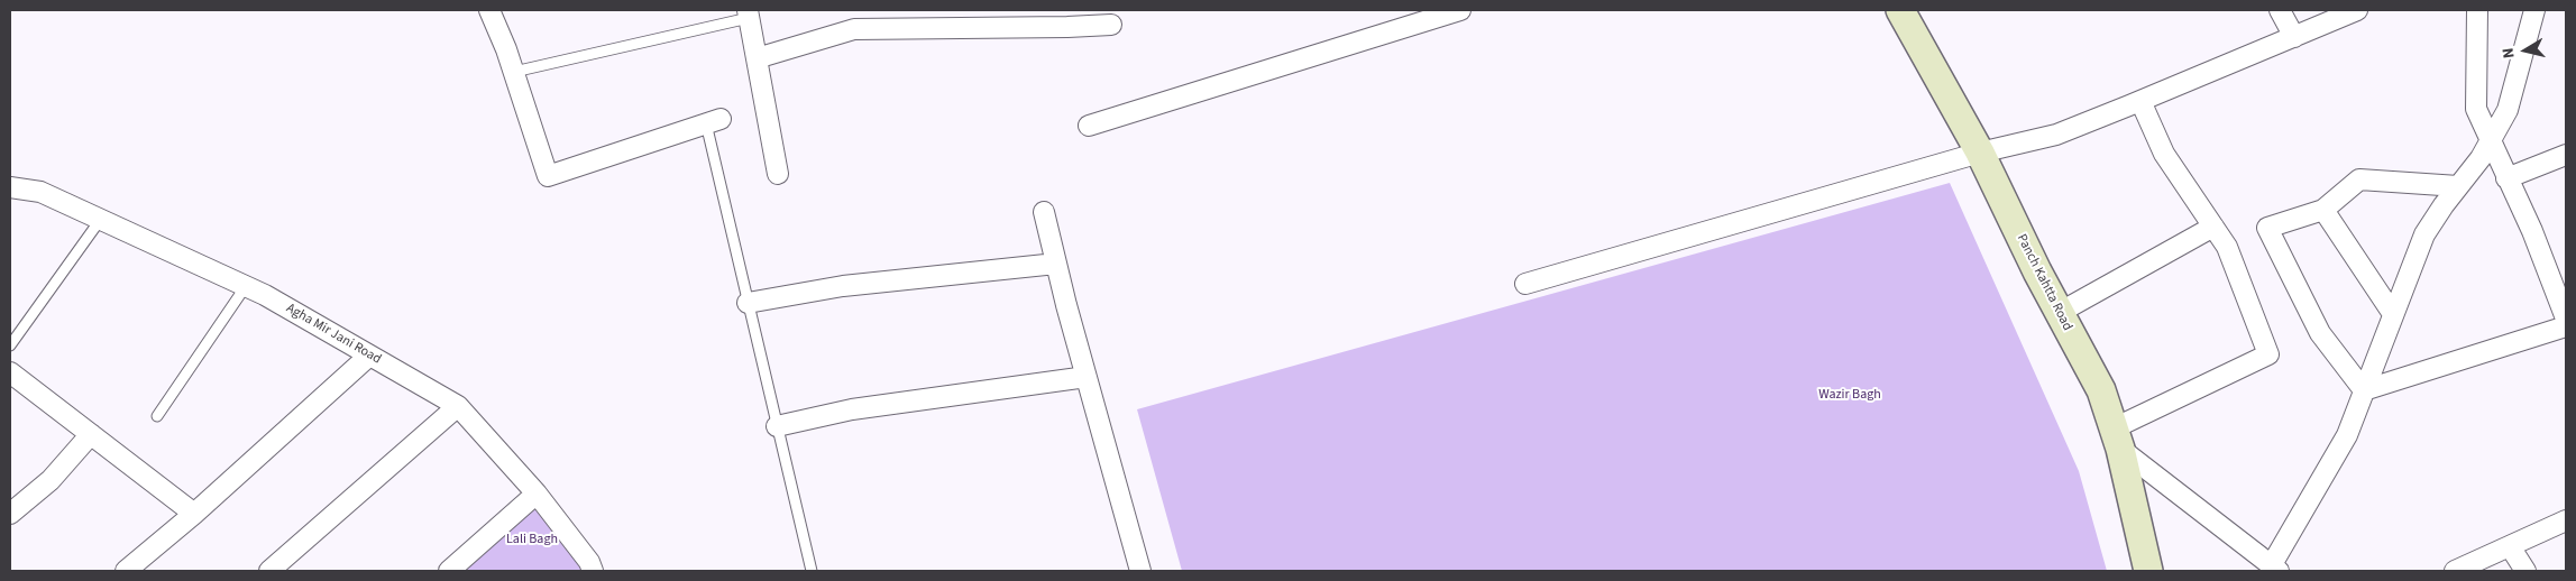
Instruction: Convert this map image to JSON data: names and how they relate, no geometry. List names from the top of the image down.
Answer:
{
  "streets": {
    "street": ["Panch Kahtta Road", "Agha Mir Jani Road"]
  },
  "parks": ["Wazir Bagh", "Lali Bagh"],
  "north": "left"
}
